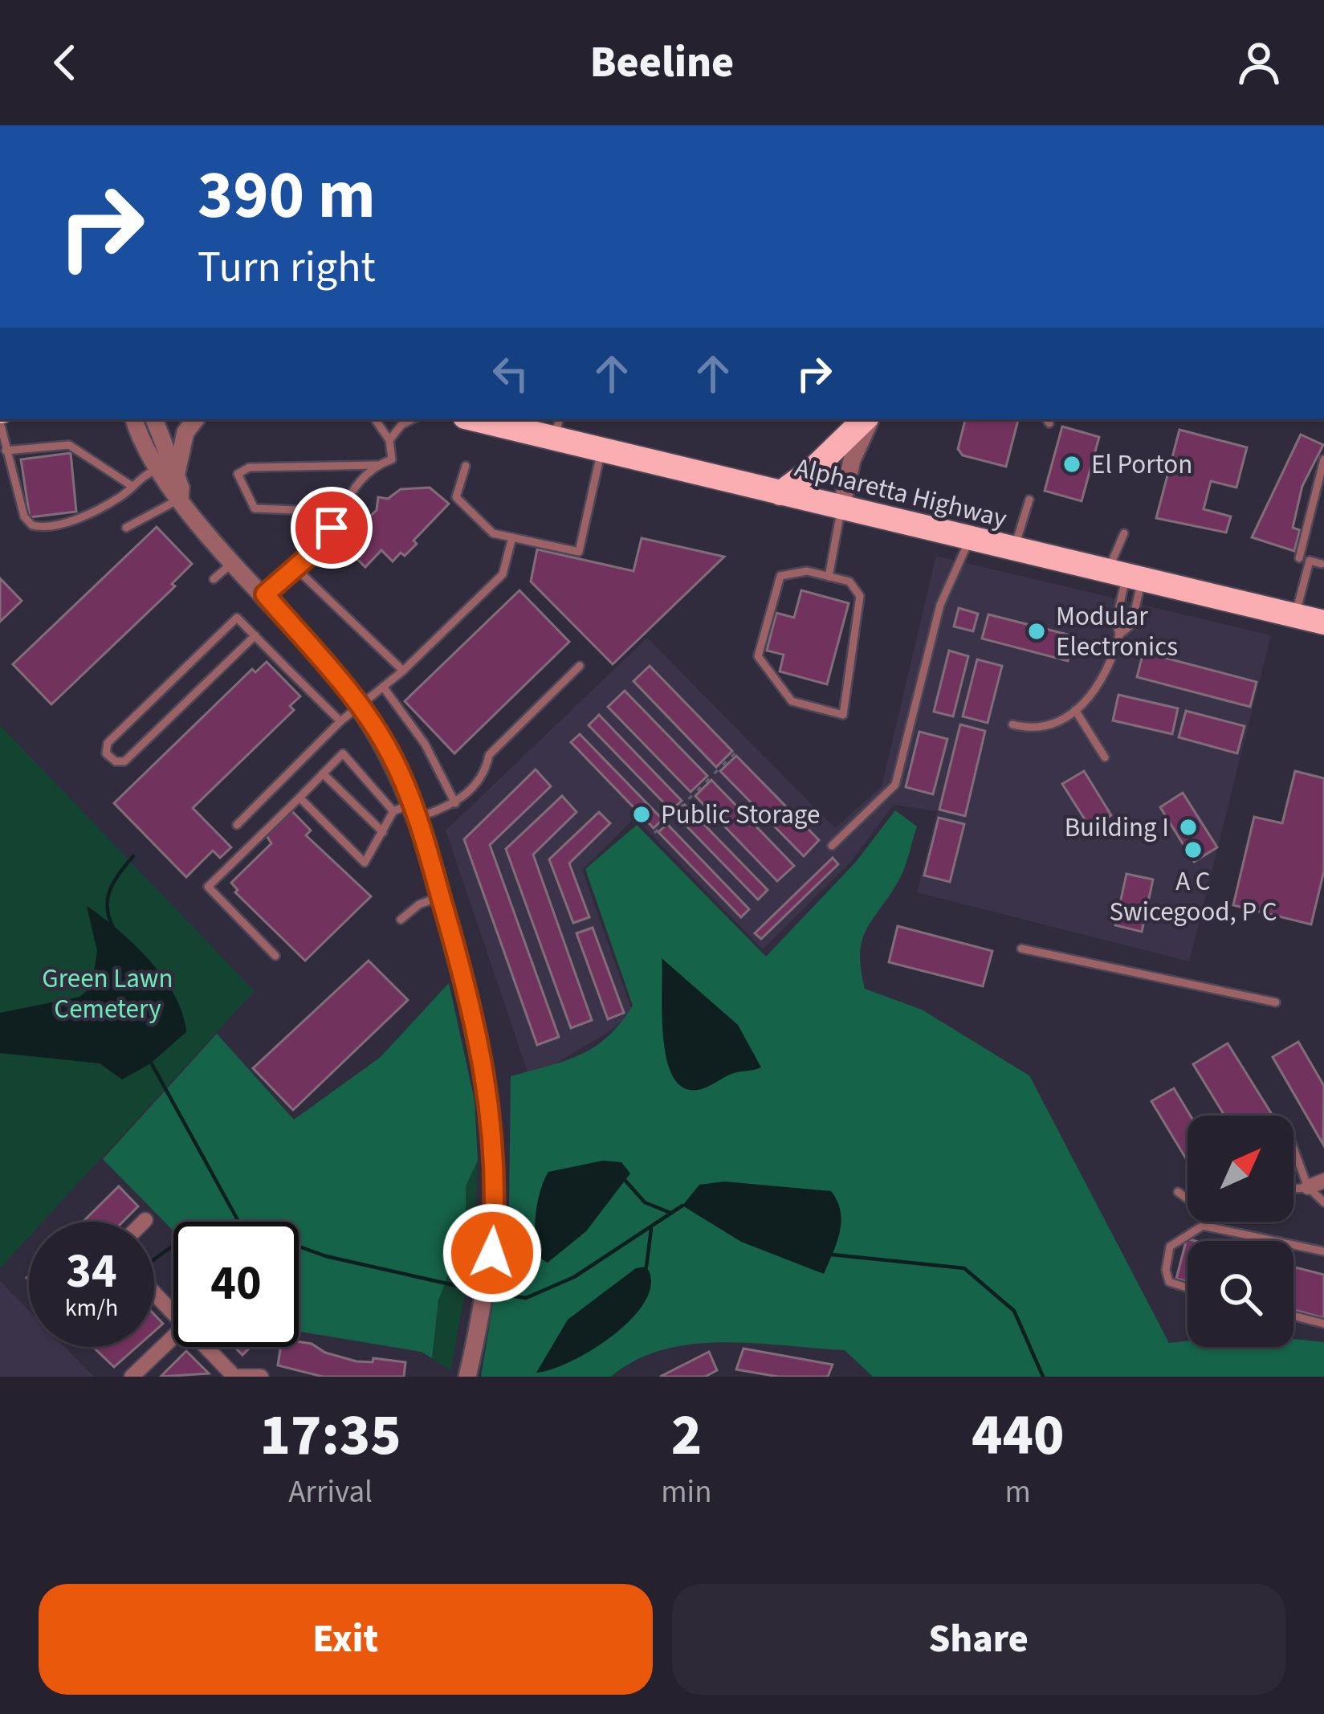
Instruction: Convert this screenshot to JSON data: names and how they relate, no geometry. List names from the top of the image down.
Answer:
{
  "streets": {
    "highway": ["Alpharetta Highway"]
  },
  "parks": ["Green Lawn Cemetery"],
  "places": [
    "El Porton",
    "Modular Electronics",
    "Public Storage",
    "Building I",
    "A C Swicegood, P C"
  ],
  "north": "top right",
  "page": {
    "header": "Beeline",
    "turn": ["390 m", "Turn right"],
    "speed": "34 km/h",
    "limit": "40",
    "eta": [
      "17:35",
      "Arrival",
      "2",
      "min",
      "440",
      "m"
    ],
    "buttons": ["Exit", "Share"]
  }
}
